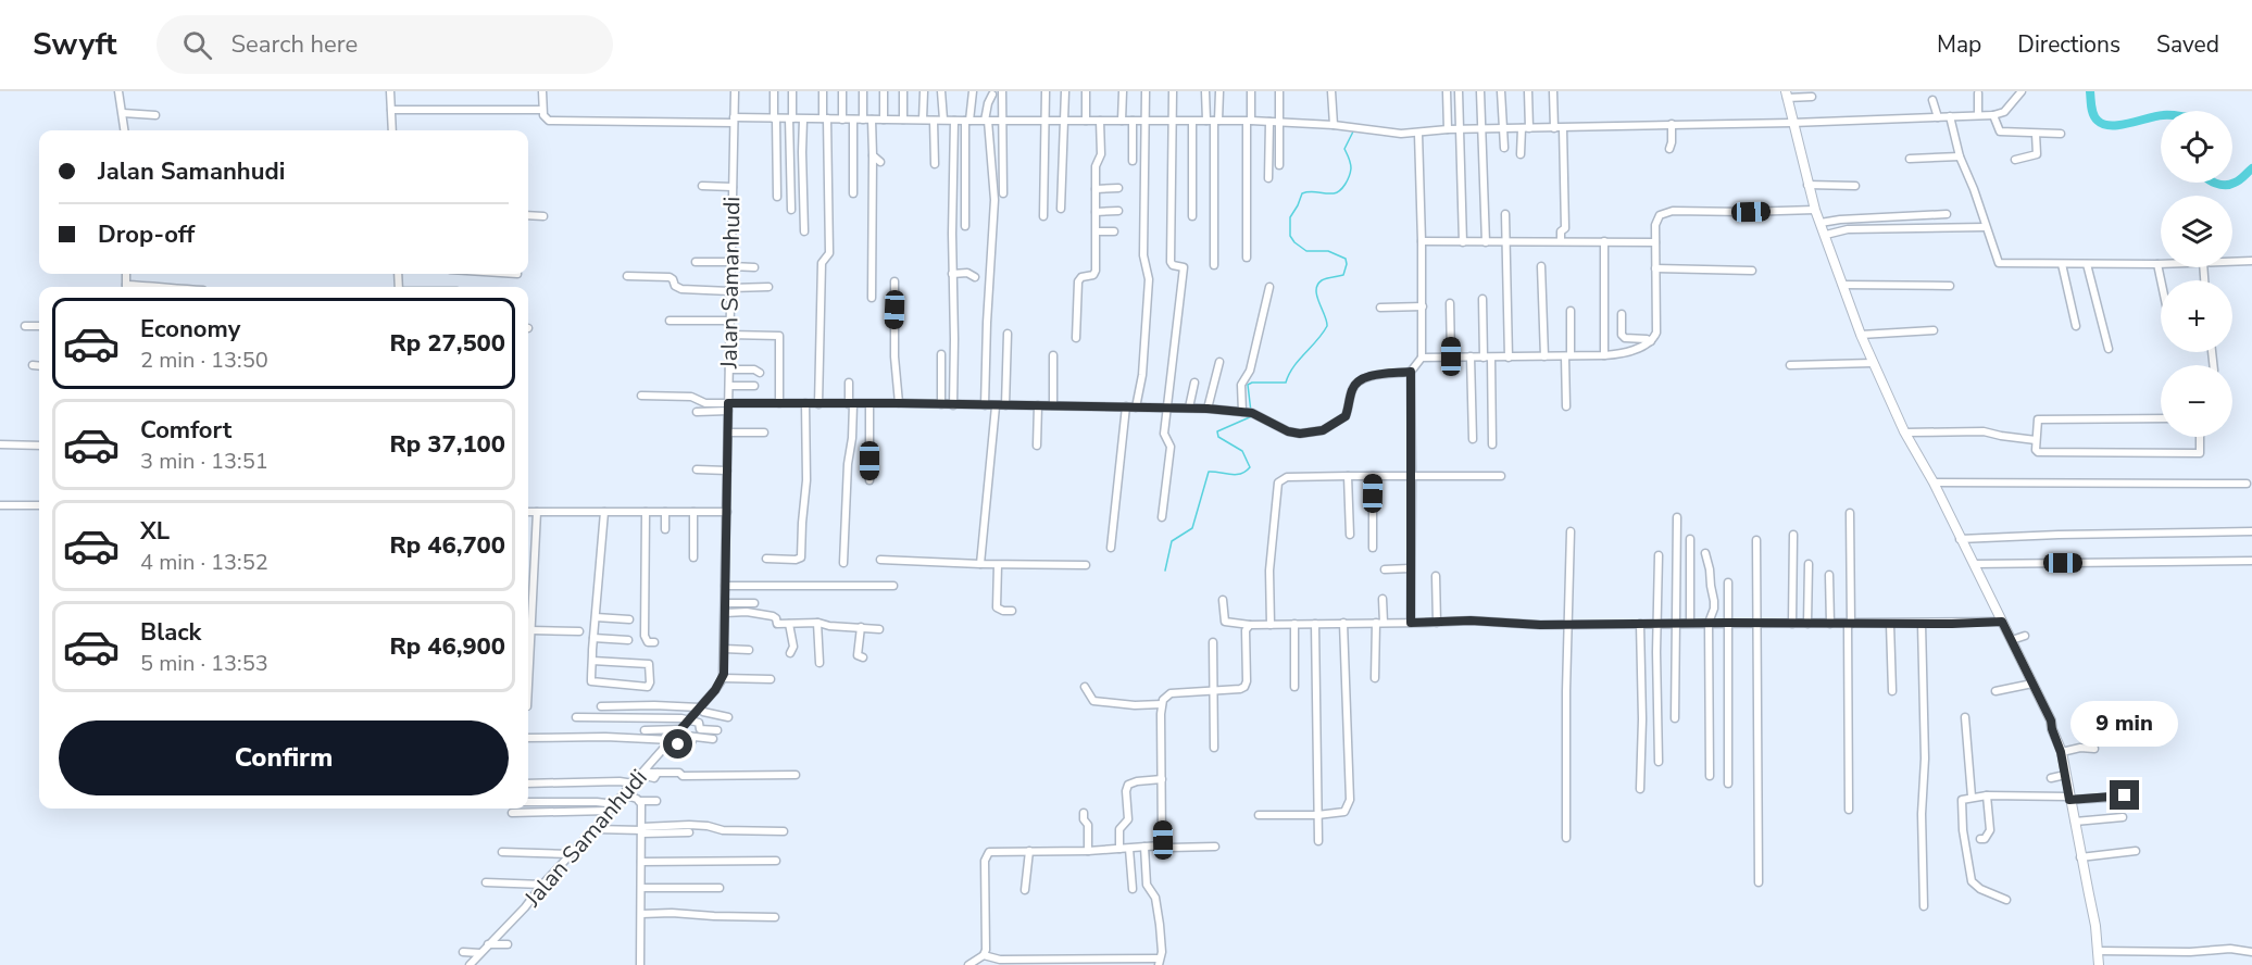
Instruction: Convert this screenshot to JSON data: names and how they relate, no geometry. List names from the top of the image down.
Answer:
{
  "streets": {
    "street": ["Jalan Samanhudi"]
  },
  "page": {
    "header": "Swyft",
    "search": "Search here",
    "nav": ["Map", "Directions", "Saved"],
    "map_buttons": ["+", "−"],
    "banner": ["Jalan Samanhudi", "Drop-off"],
    "list": [
      {
        "name": "Economy",
        "note": "2 min · 13:50",
        "value": "Rp 27,500"
      },
      {
        "name": "Comfort",
        "note": "3 min · 13:51",
        "value": "Rp 37,100"
      },
      {
        "name": "XL",
        "note": "4 min · 13:52",
        "value": "Rp 46,700"
      },
      {
        "name": "Black",
        "note": "5 min · 13:53",
        "value": "Rp 46,900"
      }
    ],
    "bubble": "9 min",
    "buttons": "Confirm"
  }
}
